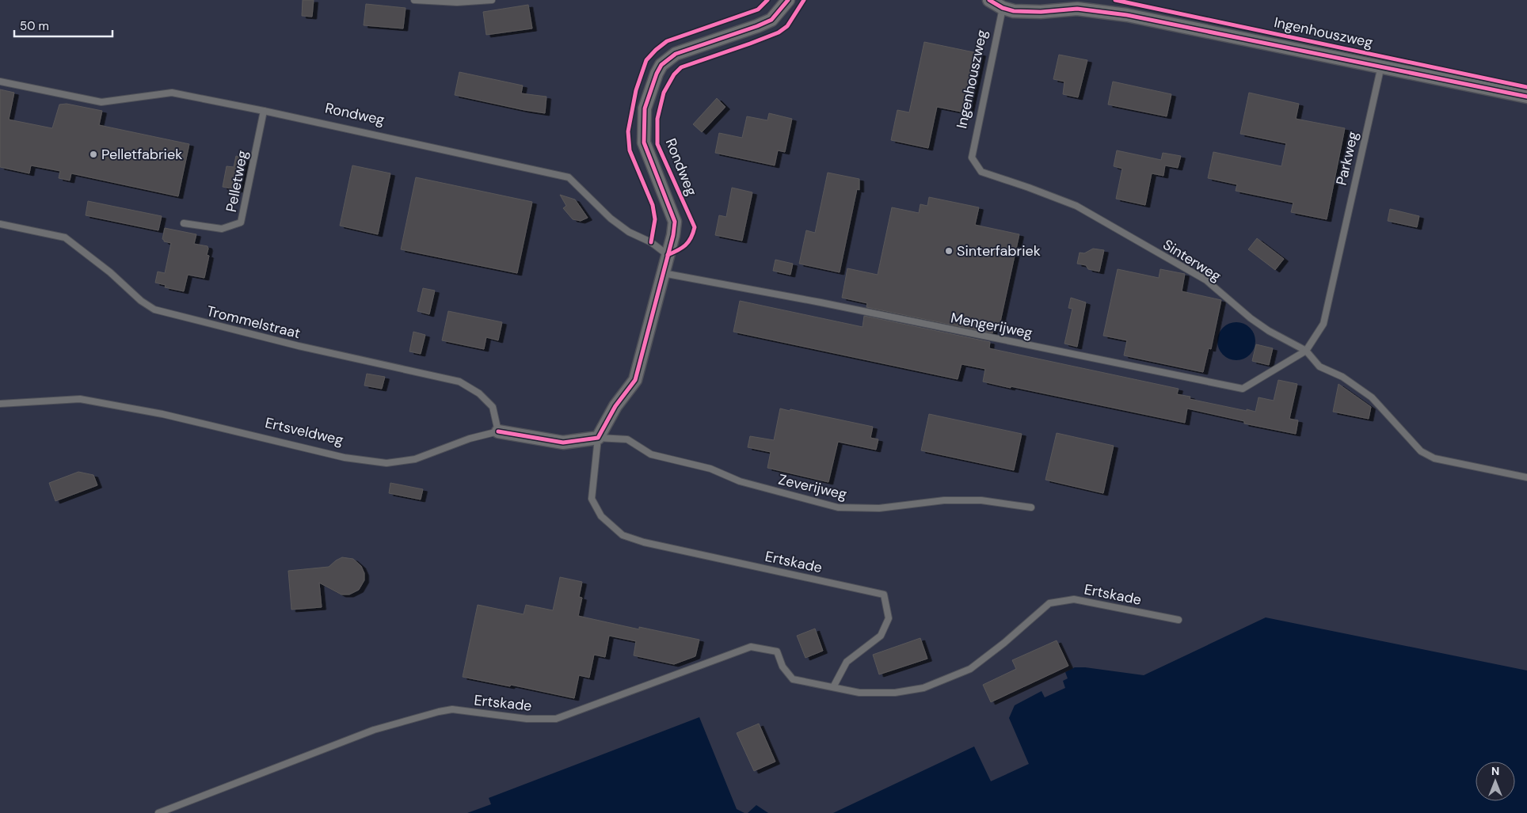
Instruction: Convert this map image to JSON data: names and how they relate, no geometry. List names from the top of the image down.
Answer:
{
  "streets": {
    "street": ["Ingenhouszweg", "Rondweg", "Ertsveldweg"],
    "lane": [
      "Parkweg",
      "Pelletweg",
      "Sinterweg",
      "Trommelstraat",
      "Mengerijweg",
      "Zeverijweg",
      "Ertskade"
    ]
  },
  "crossings": [
    ["Ingenhouszweg", "Parkweg"],
    ["Ingenhouszweg", "Sinterweg"],
    ["Rondweg", "Pelletweg"],
    ["Rondweg", "Mengerijweg"],
    ["Rondweg", "Ertsveldweg"],
    ["Rondweg", "Zeverijweg"],
    ["Rondweg", "Ertskade"],
    ["Parkweg", "Sinterweg"],
    ["Parkweg", "Mengerijweg"],
    ["Sinterweg", "Mengerijweg"],
    ["Trommelstraat", "Ertsveldweg"],
    ["Ertsveldweg", "Zeverijweg"],
    ["Ertsveldweg", "Ertskade"],
    ["Zeverijweg", "Ertskade"]
  ],
  "places": ["Pelletfabriek", "Sinterfabriek"],
  "scale_bar": "50 m",
  "north": "top"
}
